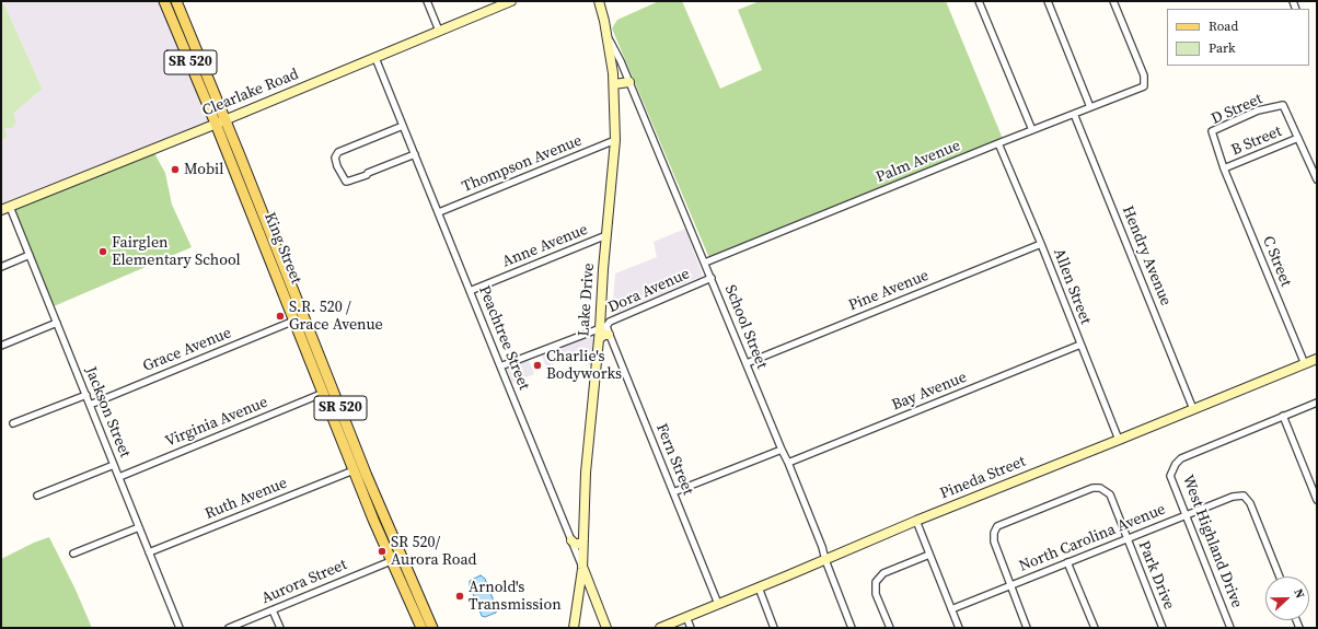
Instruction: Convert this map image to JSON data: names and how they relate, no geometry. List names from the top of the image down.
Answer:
{
  "streets": {
    "main road": ["SR 520", "King Street"],
    "street": [
      "Clearlake Road",
      "D Street",
      "B Street",
      "Palm Avenue",
      "Thompson Avenue",
      "Anne Avenue",
      "Hendry Avenue",
      "C Street",
      "Allen Street",
      "Dora Avenue",
      "Pine Avenue",
      "Lake Drive",
      "School Street",
      "Peachtree Street",
      "Grace Avenue",
      "Bay Avenue",
      "Jackson Street",
      "Virginia Avenue",
      "Fern Street",
      "Pineda Street",
      "Ruth Avenue",
      "North Carolina Avenue",
      "West Highland Drive",
      "Park Drive",
      "Aurora Street"
    ]
  },
  "crossings": [
    ["Clearlake Road", "King Street"],
    ["Clearlake Road", "Peachtree Street"],
    ["Clearlake Road", "Jackson Street"],
    ["D Street", "B Street"],
    ["D Street", "C Street"],
    ["B Street", "C Street"],
    ["Palm Avenue", "Hendry Avenue"],
    ["Palm Avenue", "Allen Street"],
    ["Palm Avenue", "School Street"],
    ["Thompson Avenue", "Lake Drive"],
    ["Thompson Avenue", "Peachtree Street"],
    ["Anne Avenue", "Lake Drive"],
    ["Anne Avenue", "Peachtree Street"],
    ["King Street", "Grace Avenue"],
    ["King Street", "Virginia Avenue"],
    ["King Street", "Ruth Avenue"],
    ["King Street", "Aurora Street"],
    ["Hendry Avenue", "Pineda Street"],
    ["C Street", "Pineda Street"],
    ["Allen Street", "Pine Avenue"],
    ["Allen Street", "Bay Avenue"],
    ["Allen Street", "Pineda Street"],
    ["Dora Avenue", "Lake Drive"],
    ["Dora Avenue", "School Street"],
    ["Dora Avenue", "Peachtree Street"],
    ["Dora Avenue", "Fern Street"],
    ["Pine Avenue", "School Street"],
    ["Lake Drive", "School Street"],
    ["Lake Drive", "Peachtree Street"],
    ["Lake Drive", "Fern Street"],
    ["School Street", "Bay Avenue"],
    ["School Street", "Pineda Street"],
    ["Grace Avenue", "Jackson Street"],
    ["Jackson Street", "Virginia Avenue"],
    ["Jackson Street", "Ruth Avenue"],
    ["Fern Street", "Pineda Street"],
    ["North Carolina Avenue", "West Highland Drive"],
    ["North Carolina Avenue", "Park Drive"]
  ],
  "places": [
    "Mobil",
    "Fairglen Elementary School",
    "S.R. 520 / Grace Avenue",
    "Charlie's Bodyworks",
    "SR 520/ Aurora Road",
    "Arnold's Transmission"
  ],
  "legend": ["Road", "Park"],
  "north": "right"
}
